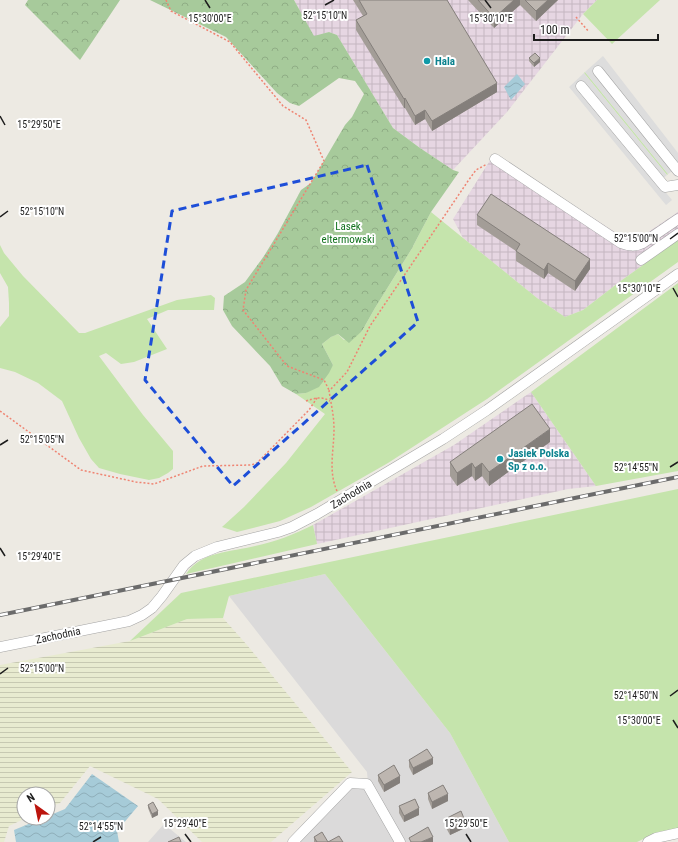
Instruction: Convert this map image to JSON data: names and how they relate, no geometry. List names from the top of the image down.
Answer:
{
  "streets": {
    "street": ["Zachodnia"]
  },
  "parks": ["Lasek eltermowski"],
  "places": ["Hala", "Jasiek Polska Sp z o.o."],
  "scale_bar": "100 m",
  "north": "top left",
  "coordinates": [
    "52°15'10\"N",
    "15°30'00\"E",
    "15°30'10\"E",
    "15°29'50\"E",
    "52°15'00\"N",
    "52°15'05\"N",
    "52°14'55\"N",
    "15°29'40\"E",
    "52°14'50\"N"
  ]
}
